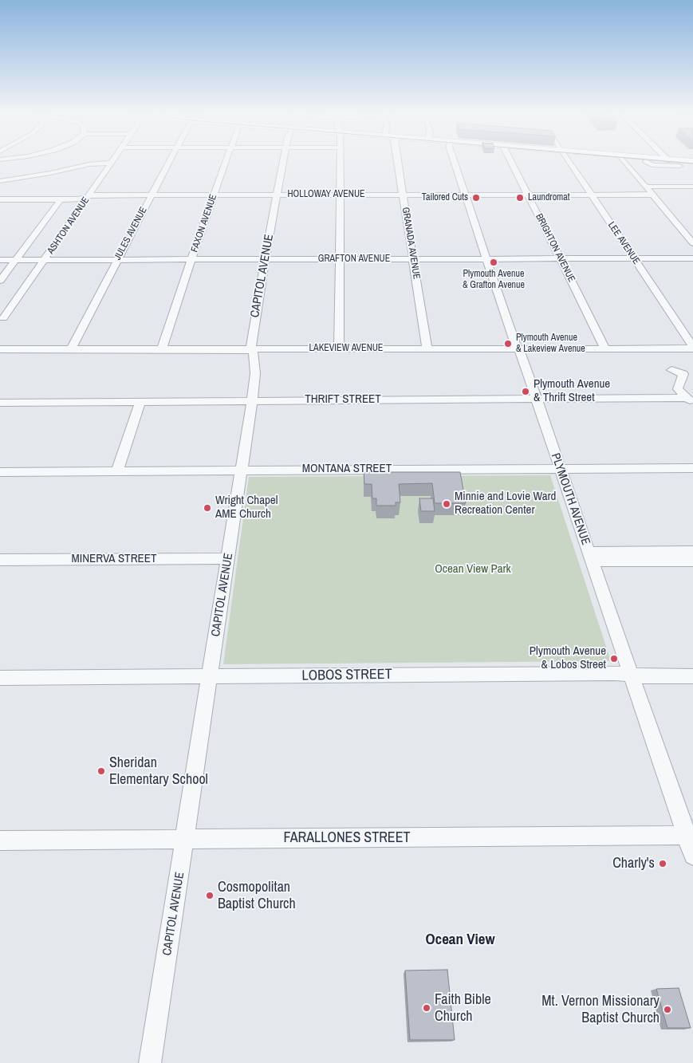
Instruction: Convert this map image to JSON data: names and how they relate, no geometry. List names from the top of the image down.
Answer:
{
  "streets": {
    "street": [
      "HOLLOWAY AVENUE",
      "FAXON AVENUE",
      "ASHTON AVENUE",
      "JULES AVENUE",
      "GRANADA AVENUE",
      "LEE AVENUE",
      "BRIGHTON AVENUE",
      "GRAFTON AVENUE",
      "CAPITOL AVENUE",
      "LAKEVIEW AVENUE",
      "THRIFT STREET",
      "MONTANA STREET",
      "PLYMOUTH AVENUE",
      "MINERVA STREET",
      "LOBOS STREET",
      "FARALLONES STREET"
    ]
  },
  "crossings": [
    ["HOLLOWAY AVENUE", "FAXON AVENUE"],
    ["HOLLOWAY AVENUE", "ASHTON AVENUE"],
    ["HOLLOWAY AVENUE", "JULES AVENUE"],
    ["HOLLOWAY AVENUE", "GRANADA AVENUE"],
    ["HOLLOWAY AVENUE", "LEE AVENUE"],
    ["HOLLOWAY AVENUE", "BRIGHTON AVENUE"],
    ["HOLLOWAY AVENUE", "CAPITOL AVENUE"],
    ["HOLLOWAY AVENUE", "PLYMOUTH AVENUE"],
    ["FAXON AVENUE", "GRAFTON AVENUE"],
    ["FAXON AVENUE", "LAKEVIEW AVENUE"],
    ["ASHTON AVENUE", "GRAFTON AVENUE"],
    ["JULES AVENUE", "GRAFTON AVENUE"],
    ["JULES AVENUE", "LAKEVIEW AVENUE"],
    ["GRANADA AVENUE", "GRAFTON AVENUE"],
    ["GRANADA AVENUE", "LAKEVIEW AVENUE"],
    ["LEE AVENUE", "GRAFTON AVENUE"],
    ["LEE AVENUE", "LAKEVIEW AVENUE"],
    ["BRIGHTON AVENUE", "GRAFTON AVENUE"],
    ["BRIGHTON AVENUE", "LAKEVIEW AVENUE"],
    ["GRAFTON AVENUE", "CAPITOL AVENUE"],
    ["GRAFTON AVENUE", "PLYMOUTH AVENUE"],
    ["CAPITOL AVENUE", "LAKEVIEW AVENUE"],
    ["CAPITOL AVENUE", "THRIFT STREET"],
    ["CAPITOL AVENUE", "MONTANA STREET"],
    ["CAPITOL AVENUE", "MINERVA STREET"],
    ["CAPITOL AVENUE", "LOBOS STREET"],
    ["CAPITOL AVENUE", "FARALLONES STREET"],
    ["LAKEVIEW AVENUE", "PLYMOUTH AVENUE"],
    ["THRIFT STREET", "PLYMOUTH AVENUE"],
    ["MONTANA STREET", "PLYMOUTH AVENUE"],
    ["PLYMOUTH AVENUE", "LOBOS STREET"],
    ["PLYMOUTH AVENUE", "FARALLONES STREET"]
  ],
  "districts": ["Ocean View"],
  "parks": ["Ocean View Park"],
  "places": [
    "Tailored Cuts",
    "Laundromat",
    "Plymouth Avenue & Grafton Avenue",
    "Plymouth Avenue & Lakeview Avenue",
    "Plymouth Avenue & Thrift Street",
    "Minnie and Lovie Ward Recreation Center",
    "Wright Chapel AME Church",
    "Plymouth Avenue & Lobos Street",
    "Sheridan Elementary School",
    "Charly's",
    "Cosmopolitan Baptist Church",
    "Faith Bible Church",
    "Mt. Vernon Missionary Baptist Church"
  ]
}
